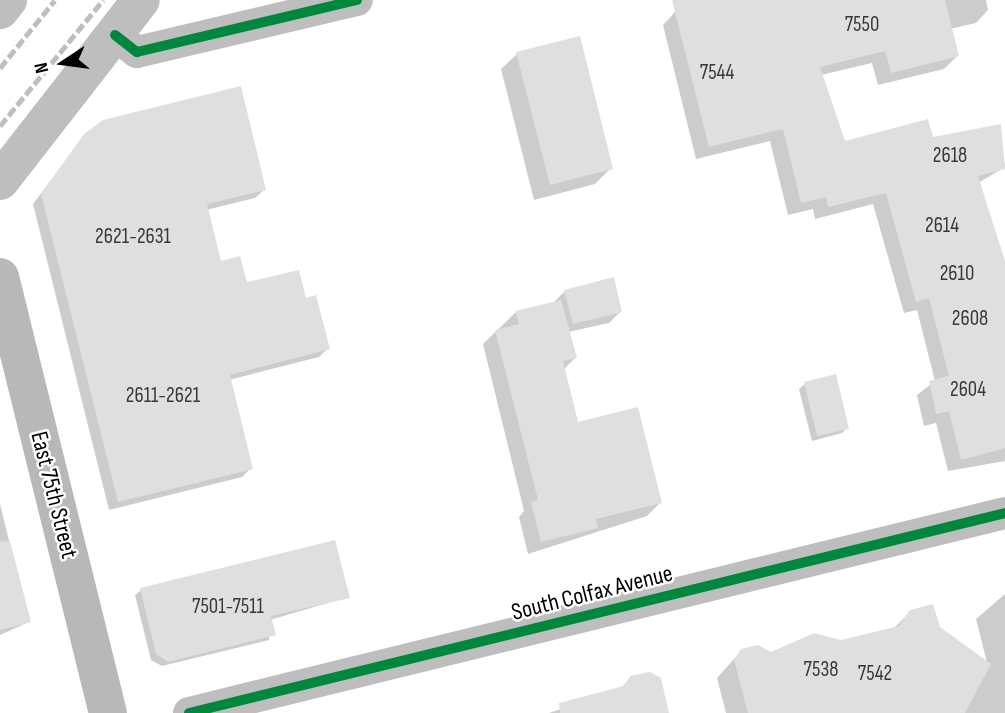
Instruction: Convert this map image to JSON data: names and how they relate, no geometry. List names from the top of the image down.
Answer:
{
  "streets": {
    "main road": ["East 75th Street"],
    "street": ["South Colfax Avenue"]
  },
  "house_numbers": [
    "7550",
    "7544",
    "2618",
    "2614",
    "2621-2631",
    "2610",
    "2608",
    "2604",
    "2611-2621",
    "7501-7511",
    "7538",
    "7542"
  ],
  "north": "left"
}
